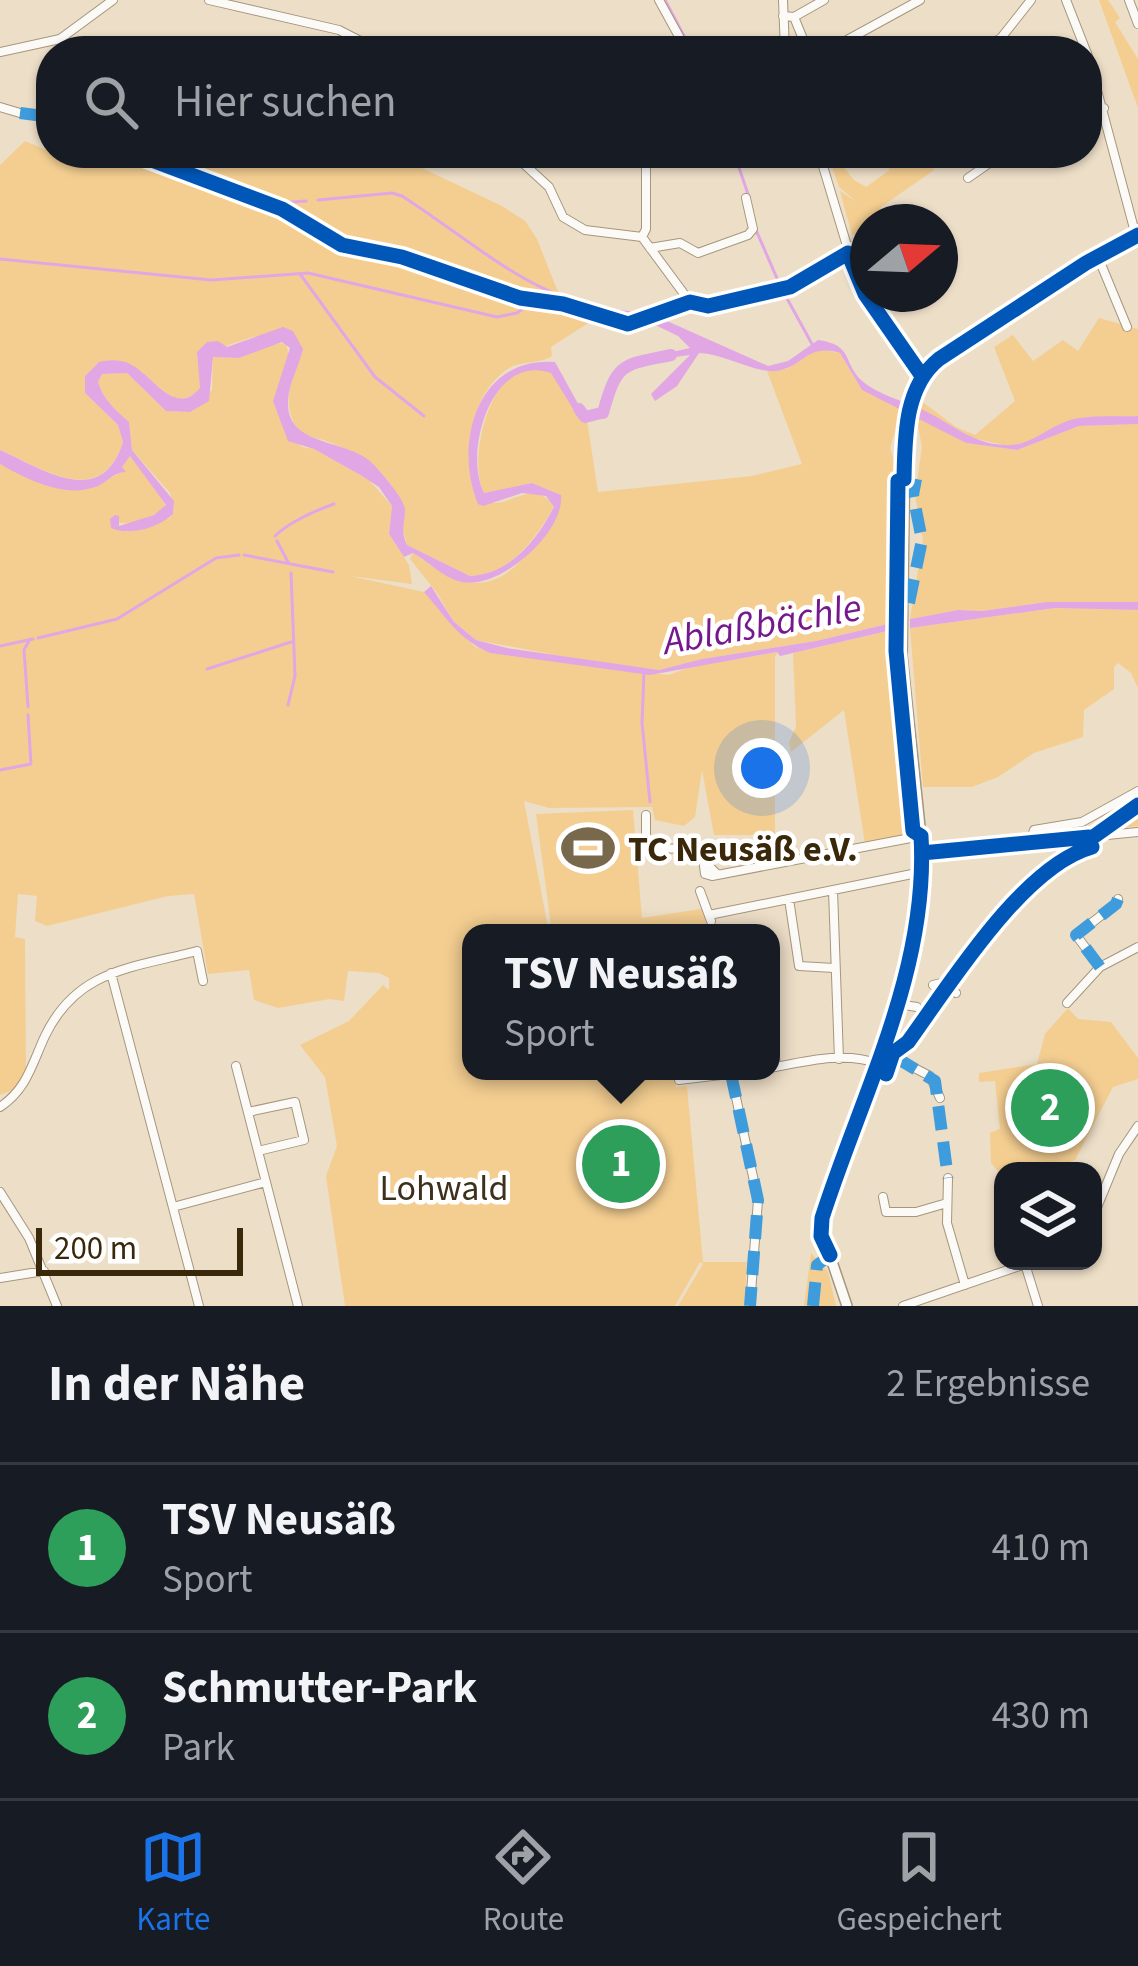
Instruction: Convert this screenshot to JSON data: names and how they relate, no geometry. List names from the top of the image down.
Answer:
{
  "water": ["Ablaßbächle"],
  "parks": ["Lohwald"],
  "places": {
    "sports": ["TC Neusäß e.V."]
  },
  "scale_bar": "200 m",
  "north": "right",
  "page": {
    "search": "Hier suchen",
    "popup": ["TSV Neusäß", "Sport"],
    "pins": ["2", "1"],
    "scale": "200 m",
    "heading": ["In der Nähe", "2 Ergebnisse"],
    "list": [
      {
        "mark": "1",
        "name": "TSV Neusäß",
        "note": "Sport",
        "value": "410 m"
      },
      {
        "mark": "2",
        "name": "Schmutter-Park",
        "note": "Park",
        "value": "430 m"
      }
    ],
    "nav": ["Karte", "Route", "Gespeichert"]
  }
}
